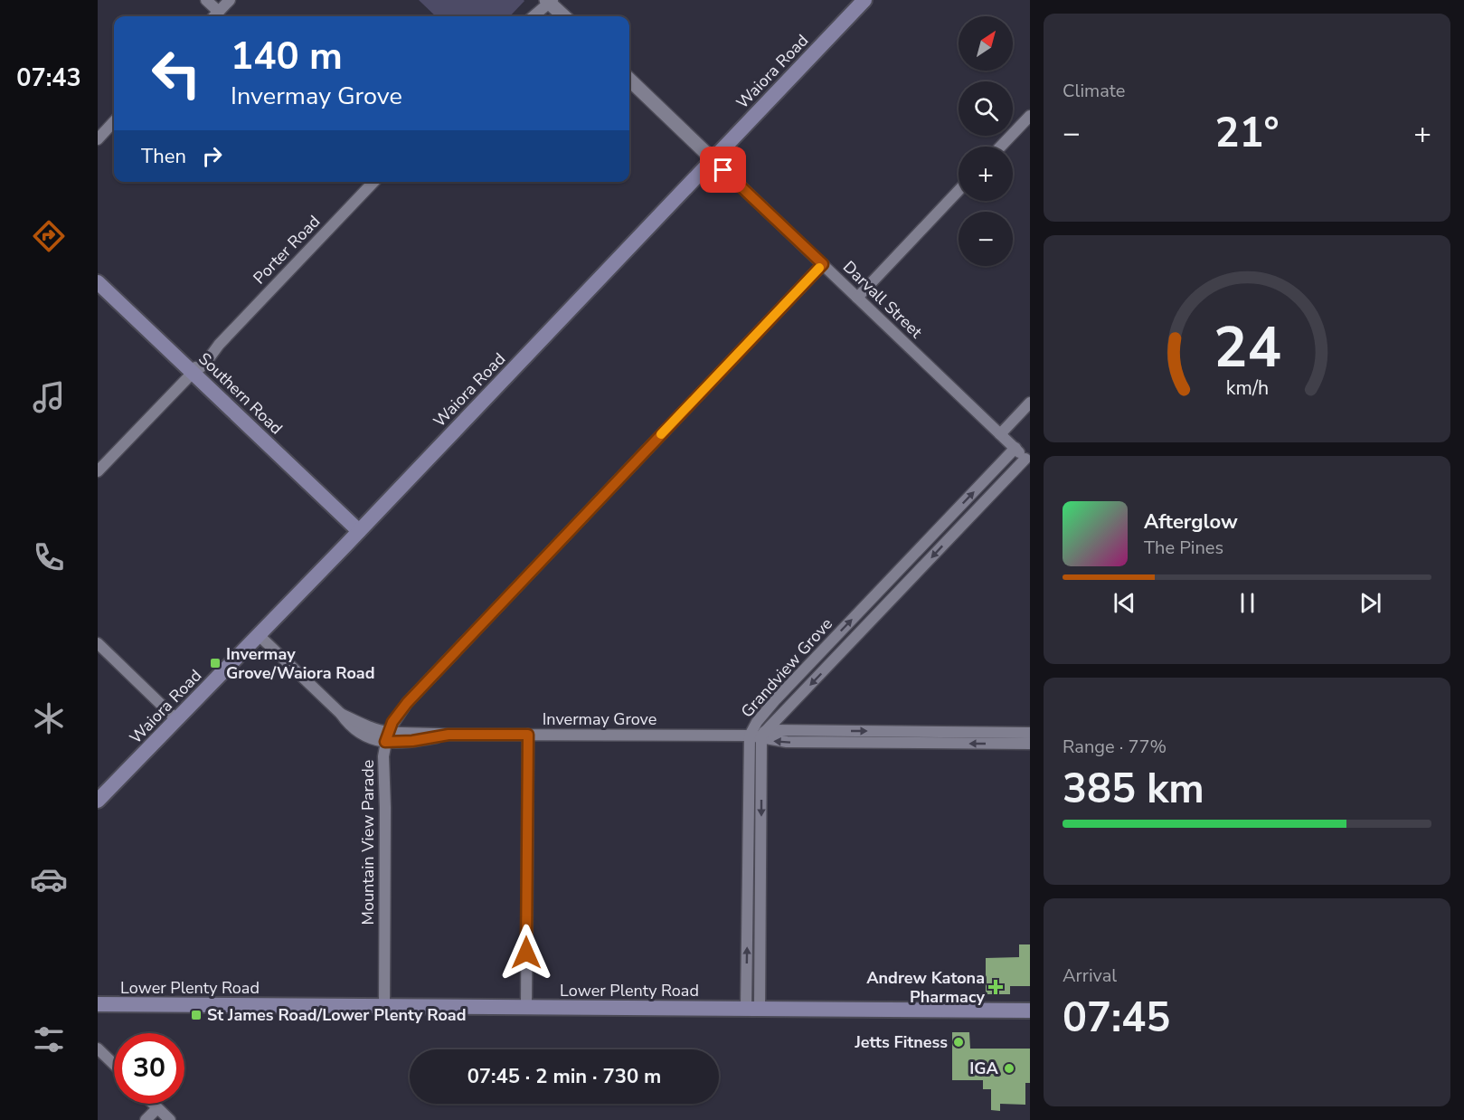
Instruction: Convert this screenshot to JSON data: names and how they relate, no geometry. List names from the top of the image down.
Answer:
{
  "streets": {
    "main road": ["Waiora Road", "Southern Road", "Lower Plenty Road"],
    "street": [
      "Porter Road",
      "Darvall Street",
      "Grandview Grove",
      "Invermay Grove",
      "Mountain View Parade"
    ]
  },
  "crossings": [
    ["Waiora Road", "Darvall Street"],
    ["Waiora Road", "Southern Road"],
    ["Waiora Road", "Invermay Grove"],
    ["Porter Road", "Southern Road"],
    ["Darvall Street", "Grandview Grove"],
    ["Grandview Grove", "Invermay Grove"],
    ["Grandview Grove", "Lower Plenty Road"],
    ["Invermay Grove", "Mountain View Parade"],
    ["Mountain View Parade", "Lower Plenty Road"]
  ],
  "places": {
    "transit": ["Invermay Grove/Waiora Road", "St James Road/Lower Plenty Road"],
    "health": ["Andrew Katona Pharmacy"],
    "other": ["Jetts Fitness", "IGA"]
  },
  "north": "top right",
  "page": {
    "tabs": "07:43",
    "tile": [
      "Climate",
      ["Range · 77%", "385 km"],
      ["Arrival", "07:45"]
    ],
    "map_buttons": ["+", "−"],
    "turn": ["140 m", "Invermay Grove"],
    "heat": ["−", "21°", "+"],
    "then": "Then",
    "song": ["Afterglow", "The Pines"],
    "limit": "30",
    "trip": "07:45 · 2 min · 730 m",
    "gauge": ["24", "km/h"]
  }
}
